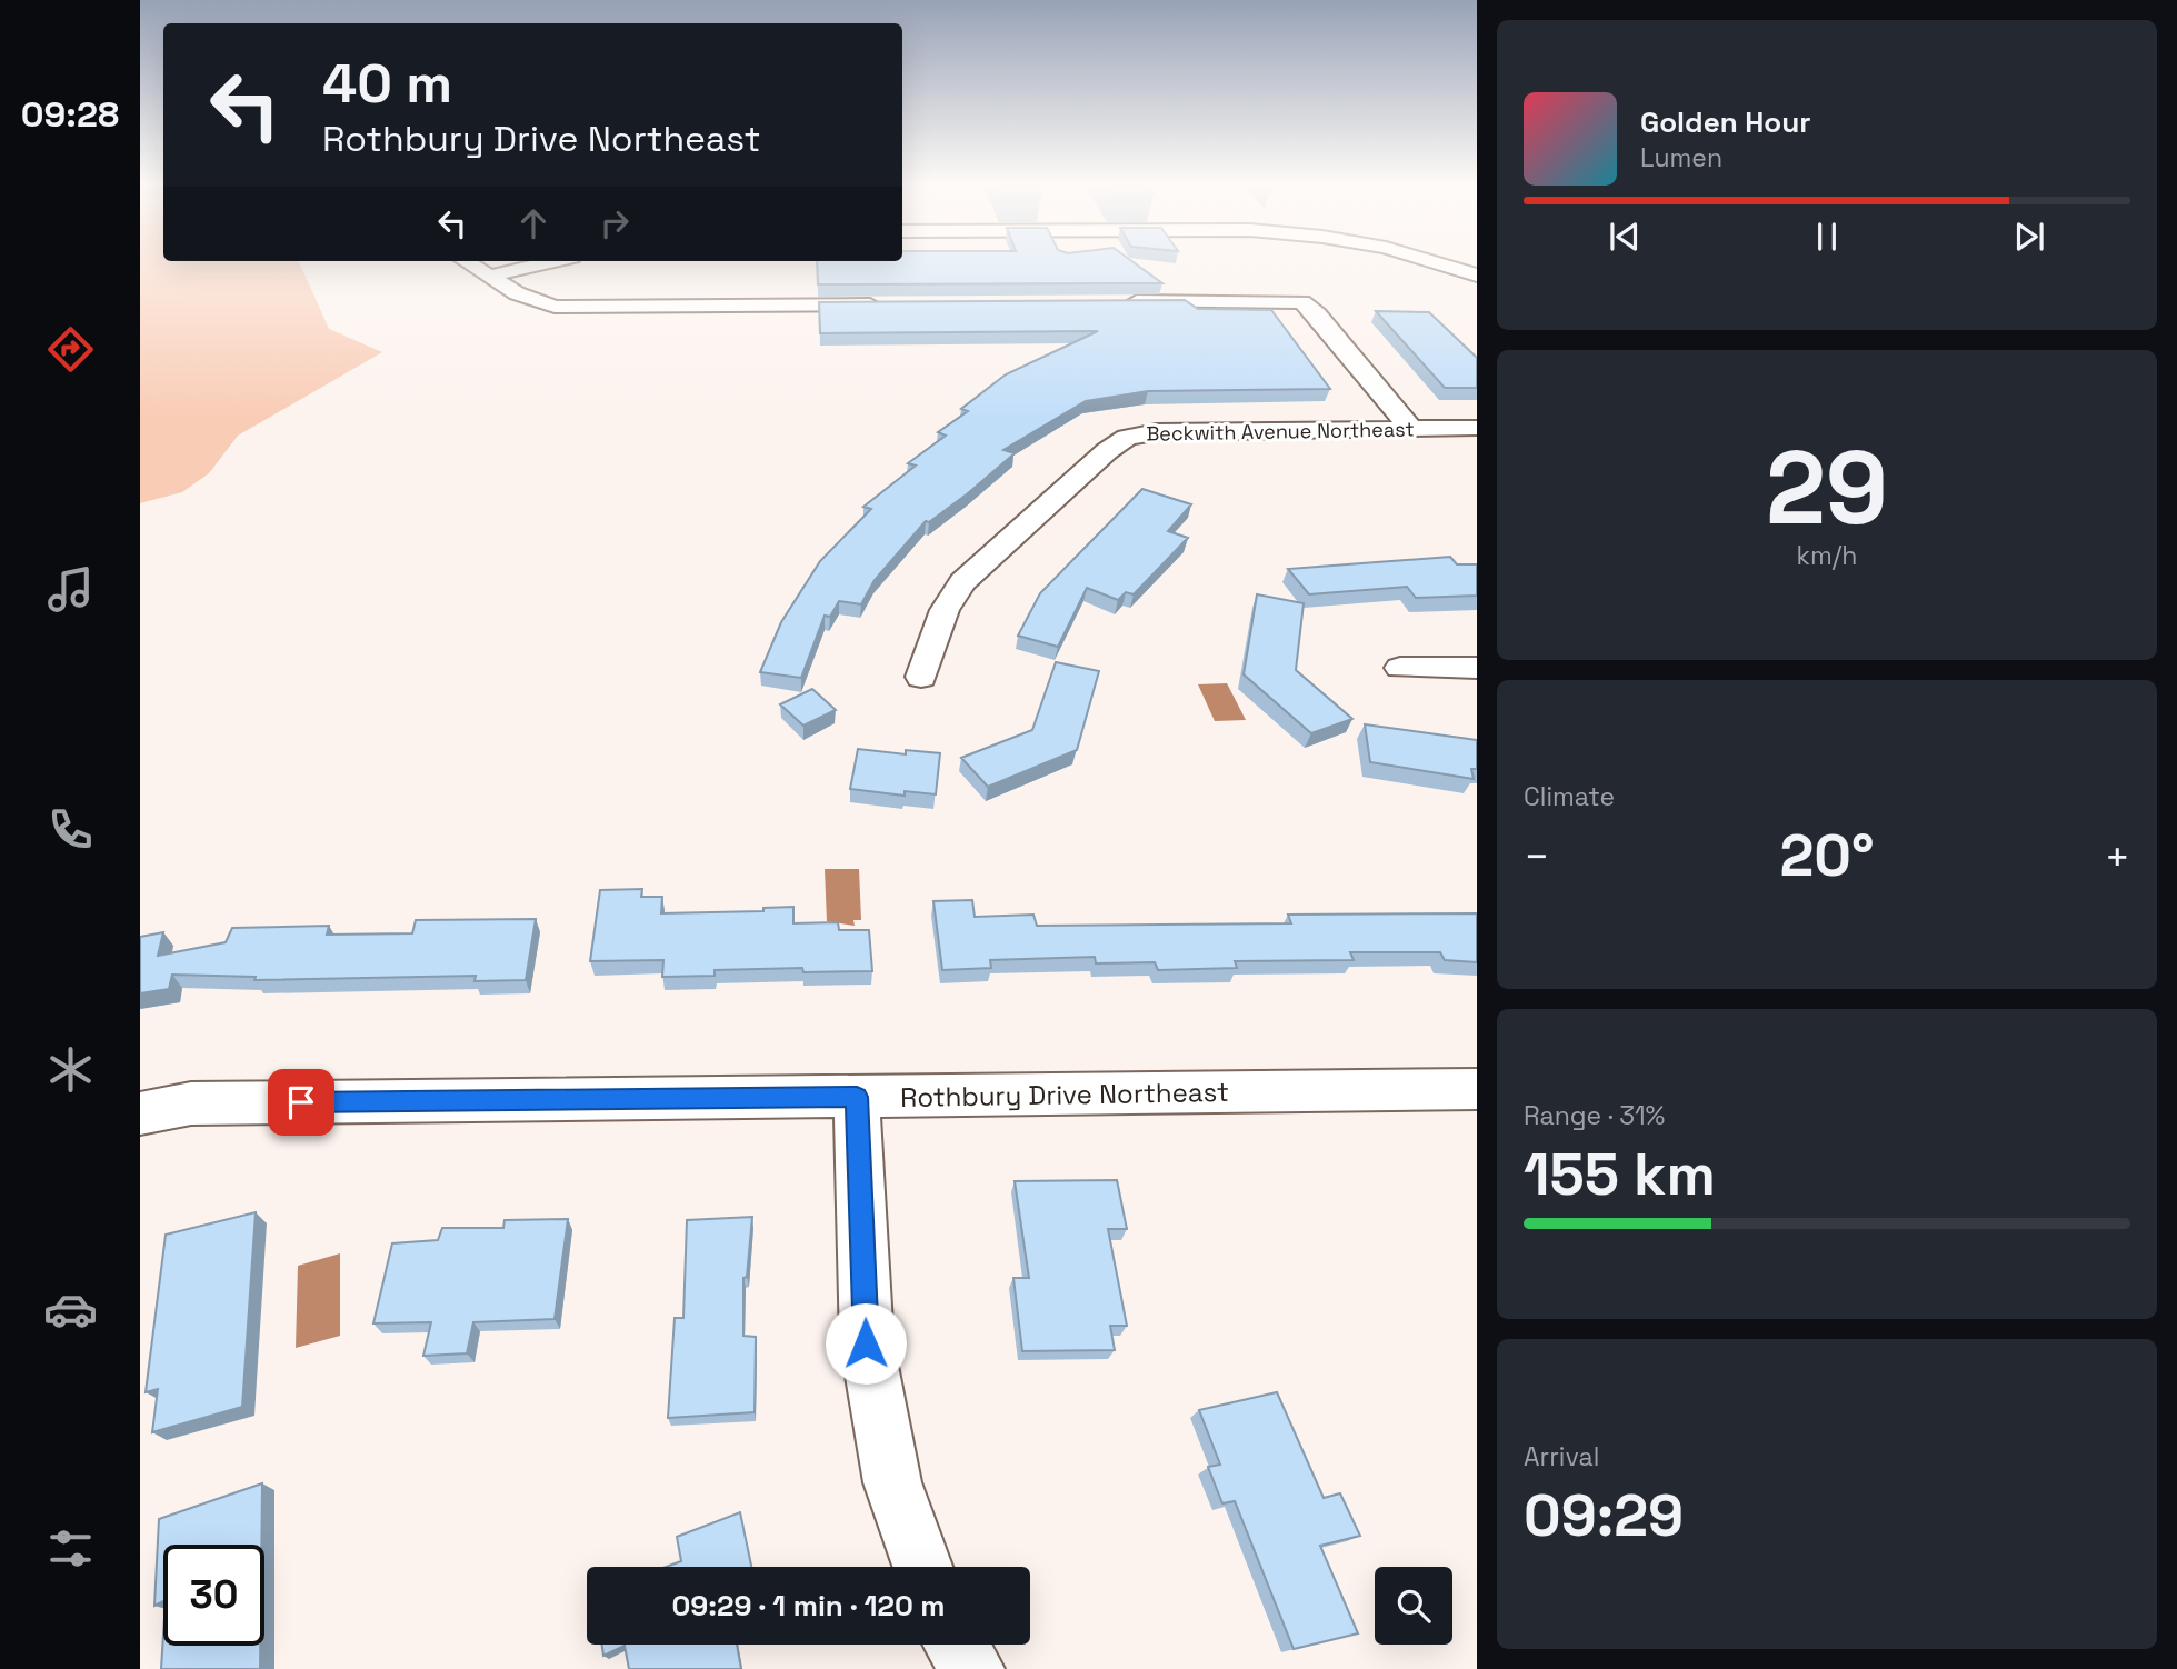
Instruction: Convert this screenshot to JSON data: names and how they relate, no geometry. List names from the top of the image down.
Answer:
{
  "streets": {
    "street": ["Beckwith Avenue Northeast", "Rothbury Drive Northeast"]
  },
  "page": {
    "tabs": "09:28",
    "turn": ["40 m", "Rothbury Drive Northeast"],
    "song": ["Golden Hour", "Lumen"],
    "tile": [
      ["29", "km/h"],
      "Climate",
      ["Range · 31%", "155 km"],
      ["Arrival", "09:29"]
    ],
    "heat": ["−", "20°", "+"],
    "limit": "30",
    "trip": "09:29 · 1 min · 120 m"
  }
}
